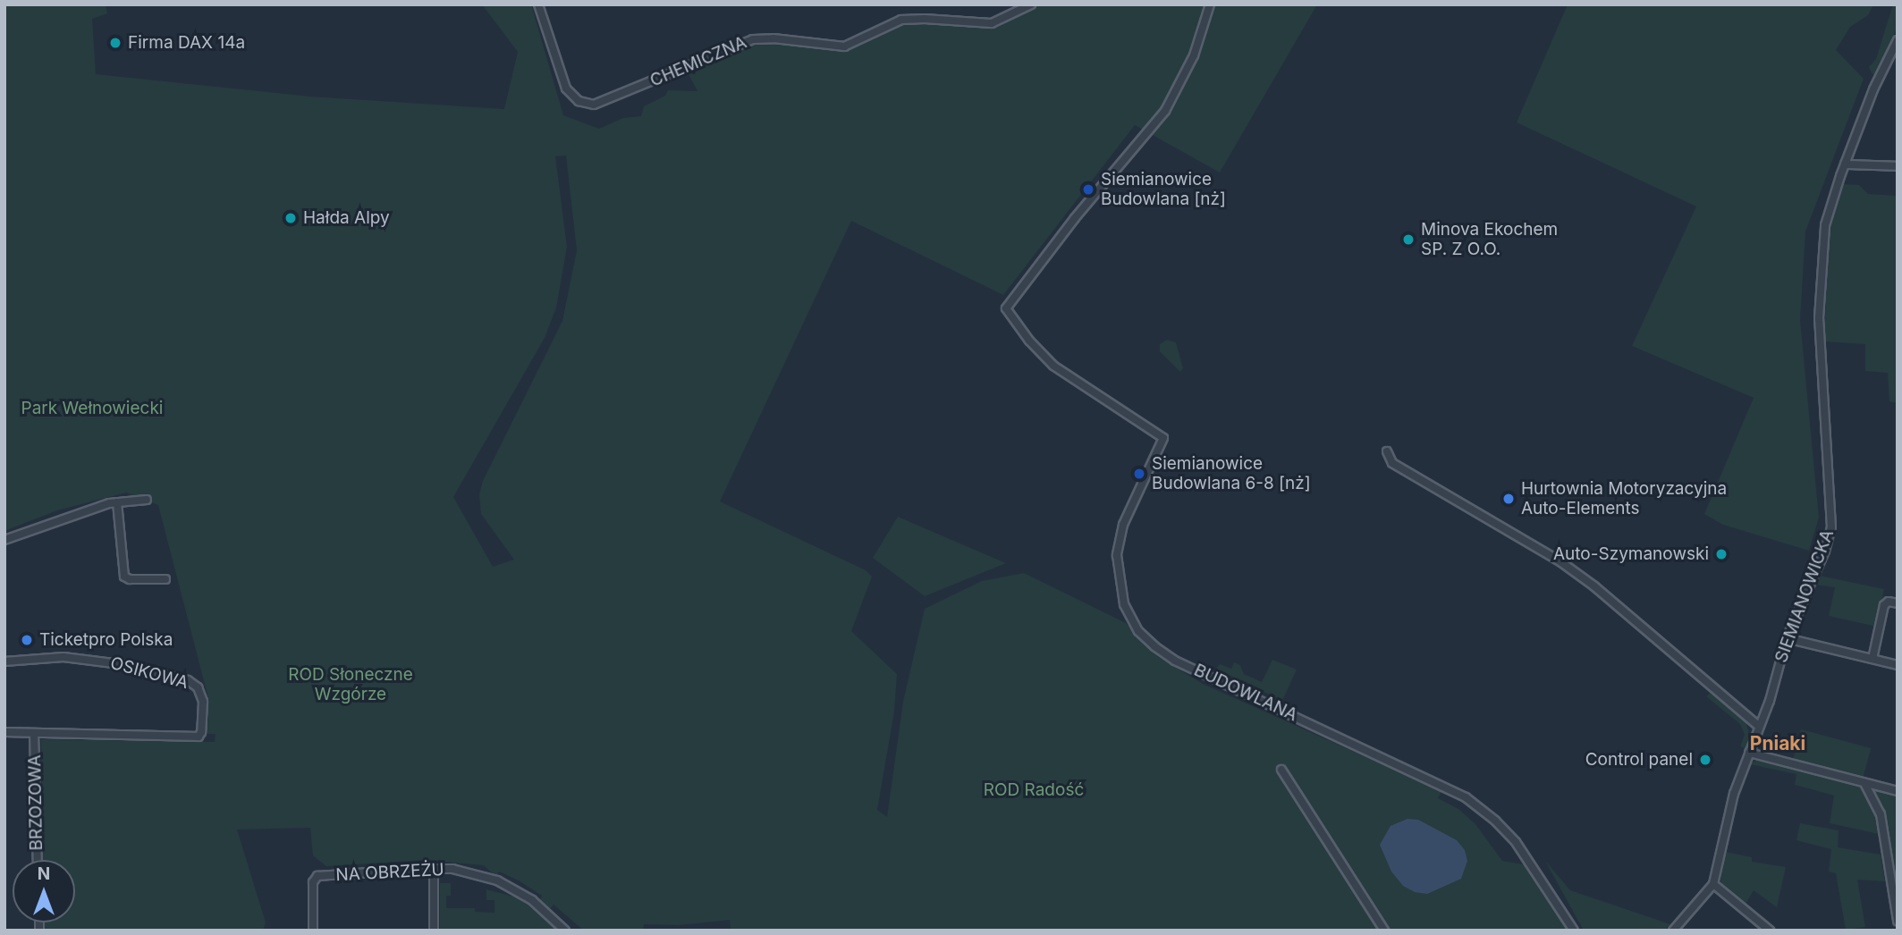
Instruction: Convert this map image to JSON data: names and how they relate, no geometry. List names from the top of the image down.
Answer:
{
  "streets": {
    "street": [
      "CHEMICZNA",
      "SIEMIANOWICKA",
      "OSIKOWA",
      "BUDOWLANA",
      "BRZOZOWA",
      "NA OBRZEŻU"
    ]
  },
  "crossings": [
    ["OSIKOWA", "BRZOZOWA"]
  ],
  "districts": ["Pniaki"],
  "parks": ["Park Wełnowiecki", "ROD Słoneczne Wzgórze", "ROD Radość"],
  "places": [
    "Firma DAX 14a",
    "Siemianowice Budowlana [nż]",
    "Hałda Alpy",
    "Minova Ekochem SP. Z O.O.",
    "Siemianowice Budowlana 6-8 [nż]",
    "Hurtownia Motoryzacyjna Auto-Elements",
    "Auto-Szymanowski",
    "Ticketpro Polska",
    "Control panel"
  ],
  "north": "top"
}
